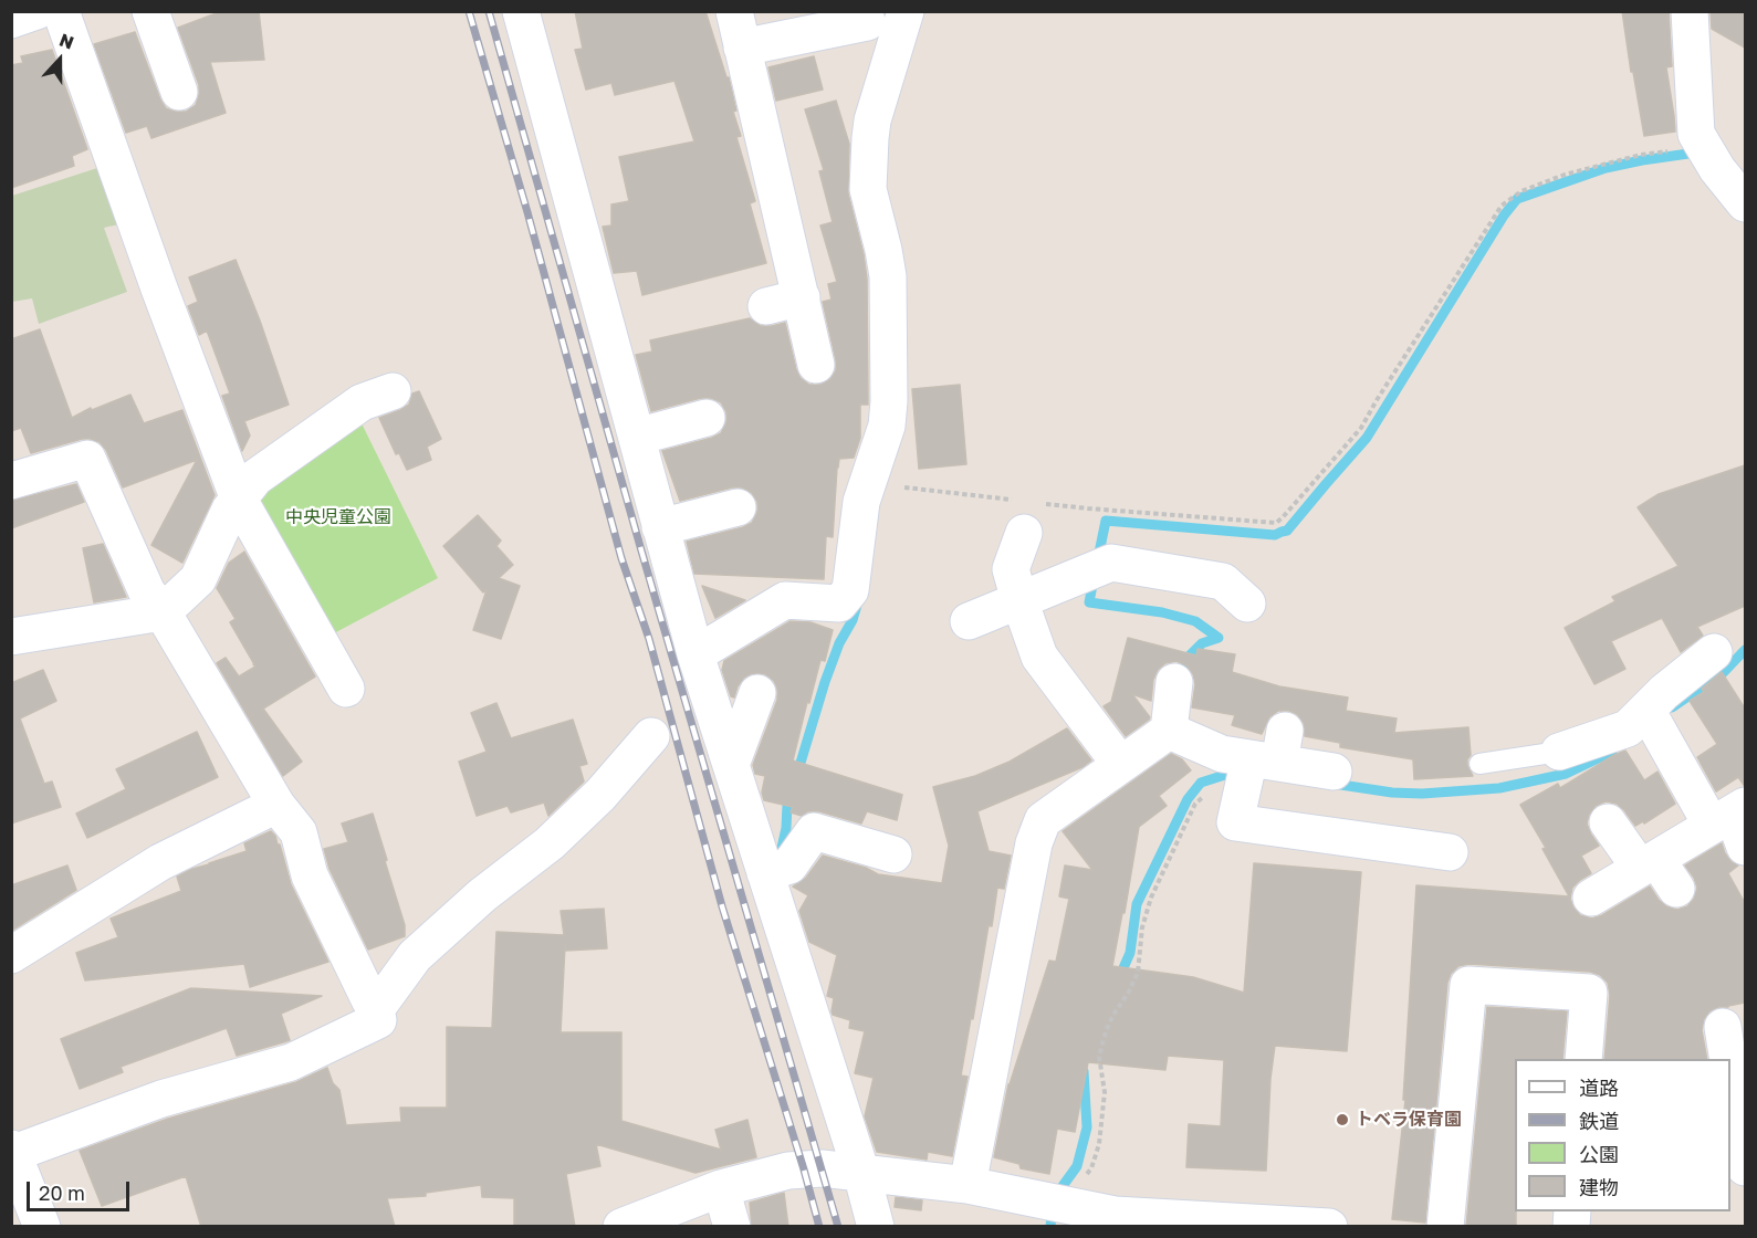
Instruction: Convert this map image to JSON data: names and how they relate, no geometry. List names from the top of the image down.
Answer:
{
  "parks": ["中央児童公園"],
  "places": ["トベラ保育園"],
  "legend": [
    "道路",
    "鉄道",
    "公園",
    "建物"
  ],
  "scale_bar": "20 m",
  "north": "top"
}
